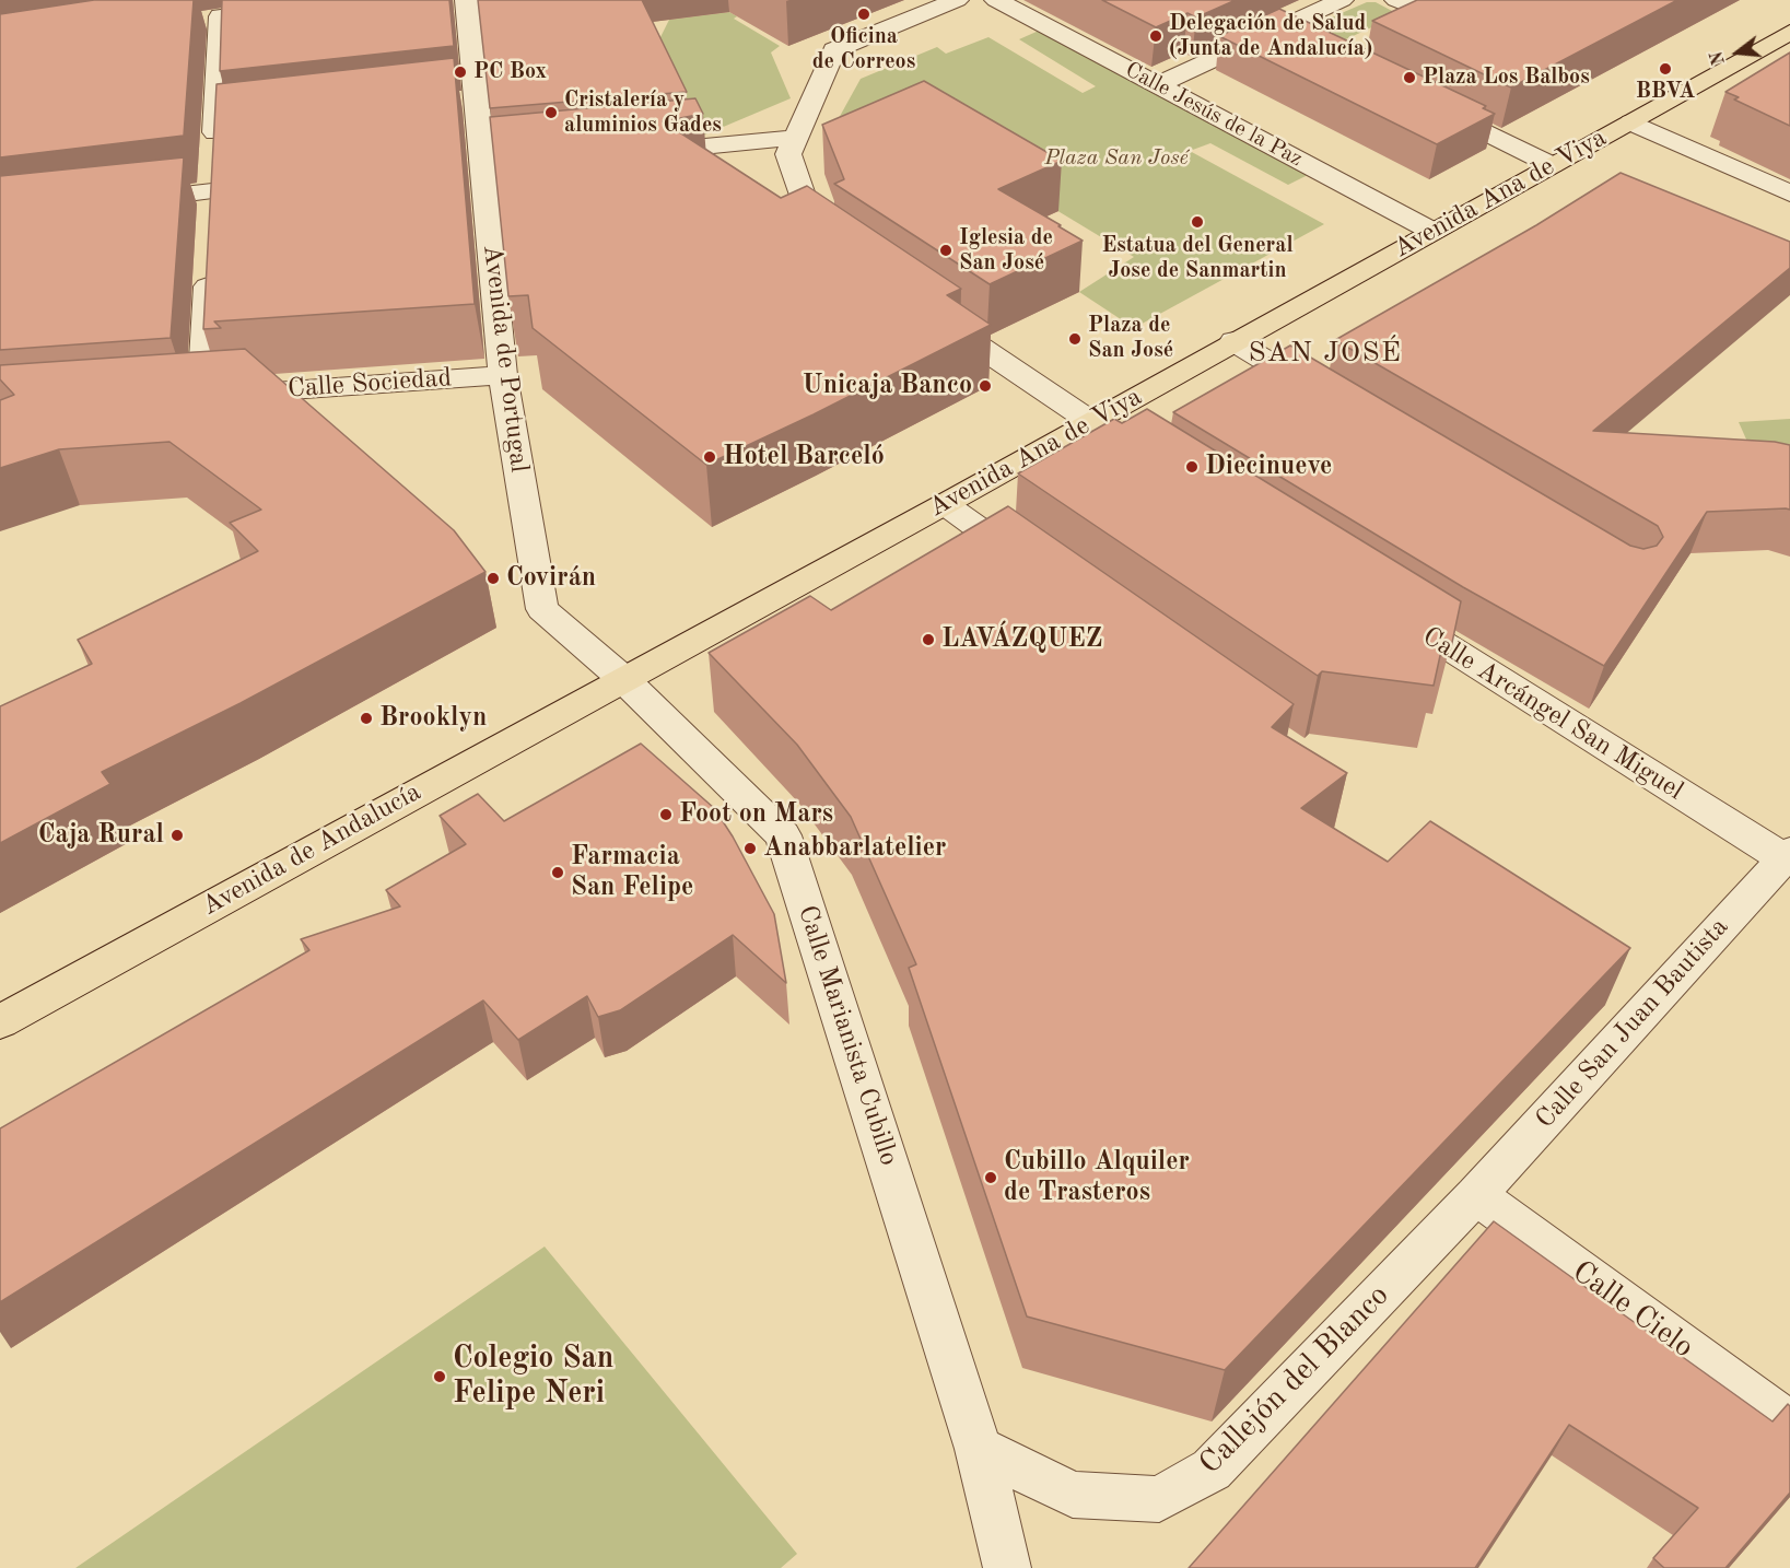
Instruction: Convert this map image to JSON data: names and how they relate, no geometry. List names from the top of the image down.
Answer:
{
  "streets": {
    "main road": ["Avenida Ana de Viya", "Avenida de Andalucía"],
    "street": [
      "Calle Jesús de la Paz",
      "Avenida de Portugal",
      "Calle Sociedad",
      "Calle Arcángel San Miguel",
      "Calle San Juan Bautista",
      "Calle Marianista Cubillo",
      "Calle Cielo",
      "Callejón del Blanco"
    ]
  },
  "crossings": [
    ["Calle Jesús de la Paz", "Avenida Ana de Viya"],
    ["Avenida Ana de Viya", "Avenida de Portugal"],
    ["Avenida Ana de Viya", "Avenida de Andalucía"],
    ["Avenida Ana de Viya", "Calle Marianista Cubillo"],
    ["Avenida de Portugal", "Calle Sociedad"],
    ["Avenida de Portugal", "Avenida de Andalucía"],
    ["Avenida de Portugal", "Calle Marianista Cubillo"],
    ["Calle Arcángel San Miguel", "Calle San Juan Bautista"],
    ["Avenida de Andalucía", "Calle Marianista Cubillo"],
    ["Calle San Juan Bautista", "Calle Cielo"],
    ["Calle San Juan Bautista", "Callejón del Blanco"],
    ["Calle Marianista Cubillo", "Callejón del Blanco"],
    ["Calle Cielo", "Callejón del Blanco"]
  ],
  "districts": ["SAN JOSÉ"],
  "parks": ["Plaza San José"],
  "places": [
    "Oficina de Correos",
    "Delegación de Salud (Junta de Andalucía)",
    "BBVA",
    "PC Box",
    "Plaza Los Balbos",
    "Cristalería y aluminios Gades",
    "Estatua del General Jose de Sanmartin",
    "Iglesia de San José",
    "Plaza de San José",
    "Unicaja Banco",
    "Hotel Barceló",
    "Diecinueve",
    "Covirán",
    "LAVÁZQUEZ",
    "Brooklyn",
    "Foot on Mars",
    "Caja Rural",
    "Anabbarlatelier",
    "Farmacia San Felipe",
    "Cubillo Alquiler de Trasteros",
    "Colegio San Felipe Neri"
  ],
  "north": "left"
}
